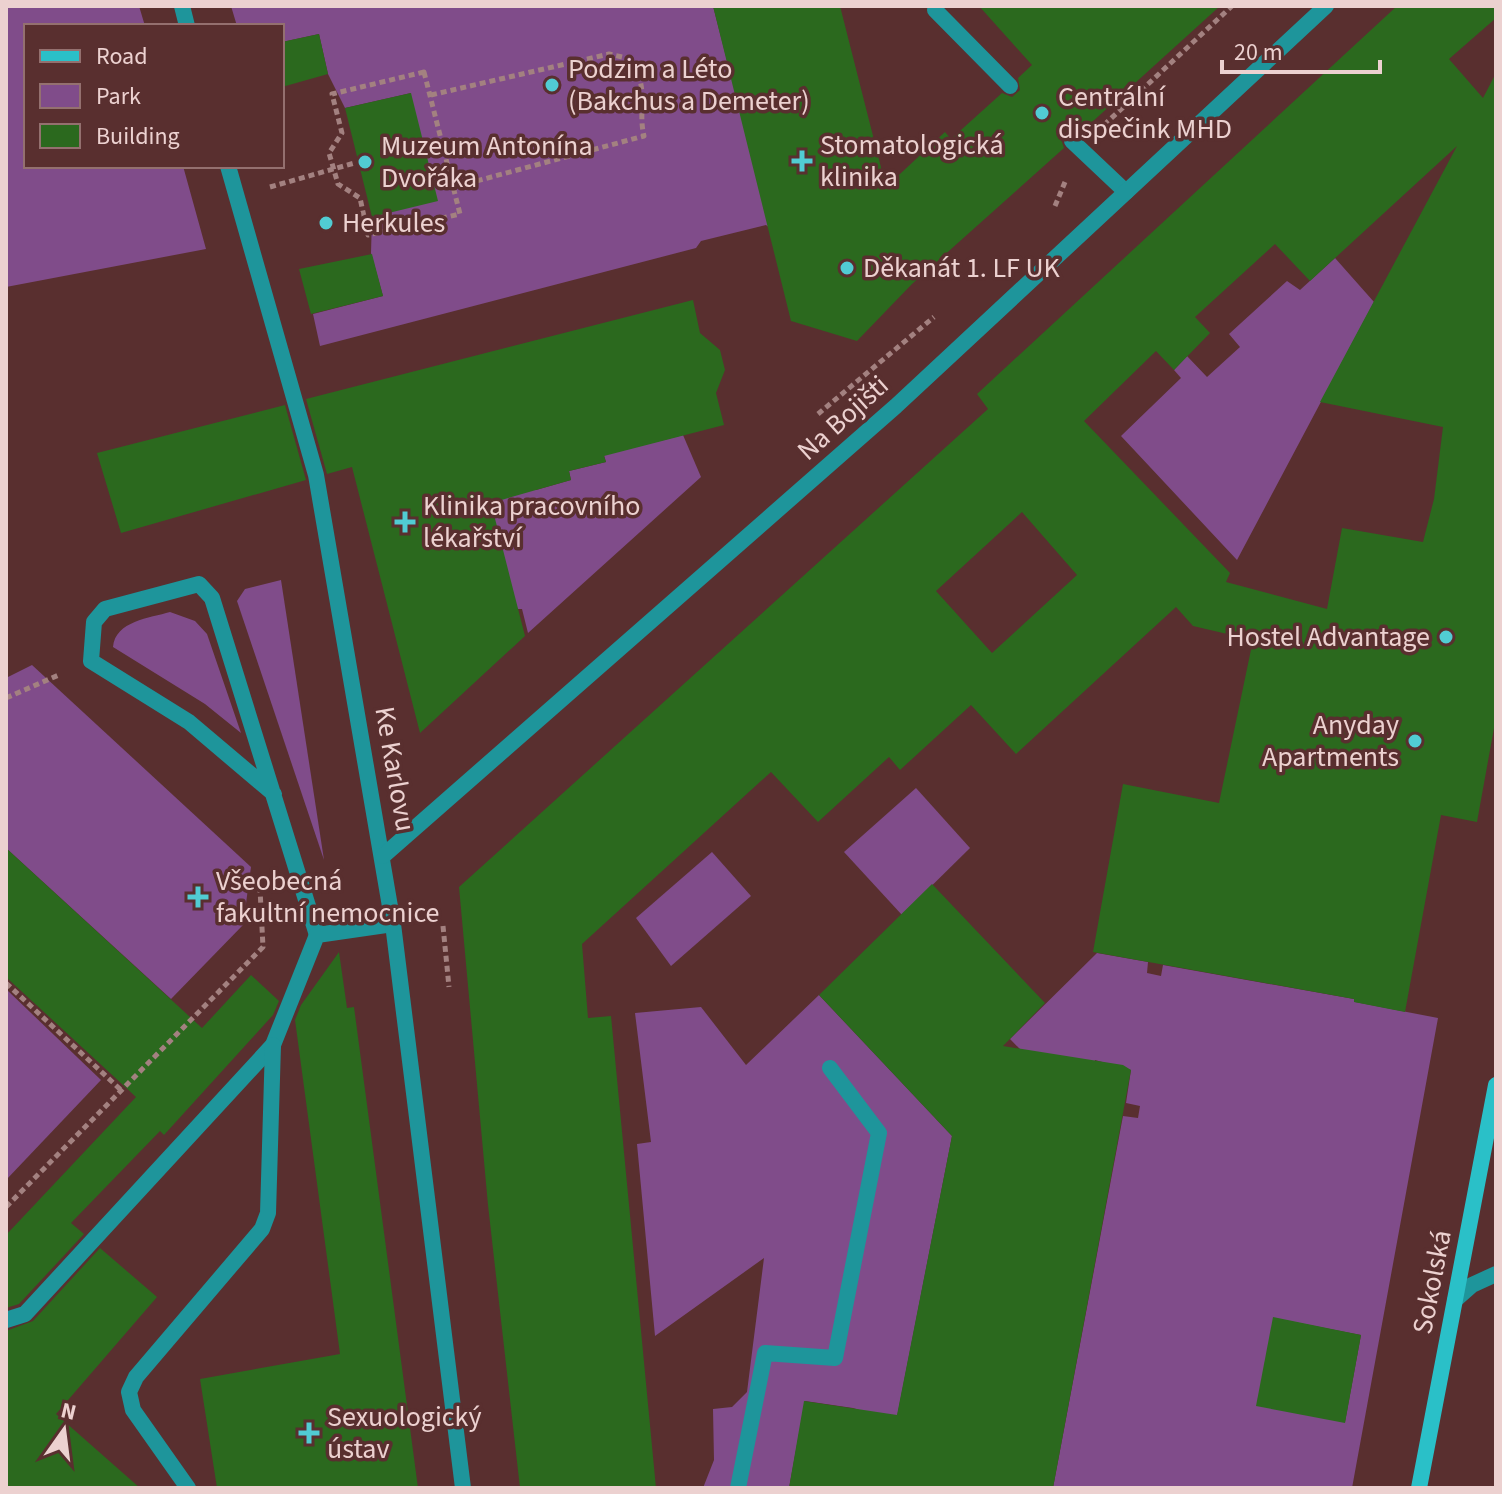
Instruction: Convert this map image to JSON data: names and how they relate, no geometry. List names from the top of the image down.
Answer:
{
  "streets": {
    "main road": ["Sokolská"],
    "street": ["Na Bojišti", "Ke Karlovu"]
  },
  "crossings": [
    ["Na Bojišti", "Ke Karlovu"]
  ],
  "places": {
    "other": [
      "Podzim a Léto (Bakchus a Demeter)",
      "Centrální dispečink MHD",
      "Muzeum Antonína Dvořáka",
      "Herkules",
      "Děkanát 1. LF UK",
      "Hostel Advantage",
      "Anyday Apartments"
    ],
    "health": [
      "Stomatologická klinika",
      "Klinika pracovního lékařství",
      "Všeobecná fakultní nemocnice",
      "Sexuologický ústav"
    ]
  },
  "legend": ["Road", "Park", "Building"],
  "scale_bar": "20 m",
  "north": "top"
}
